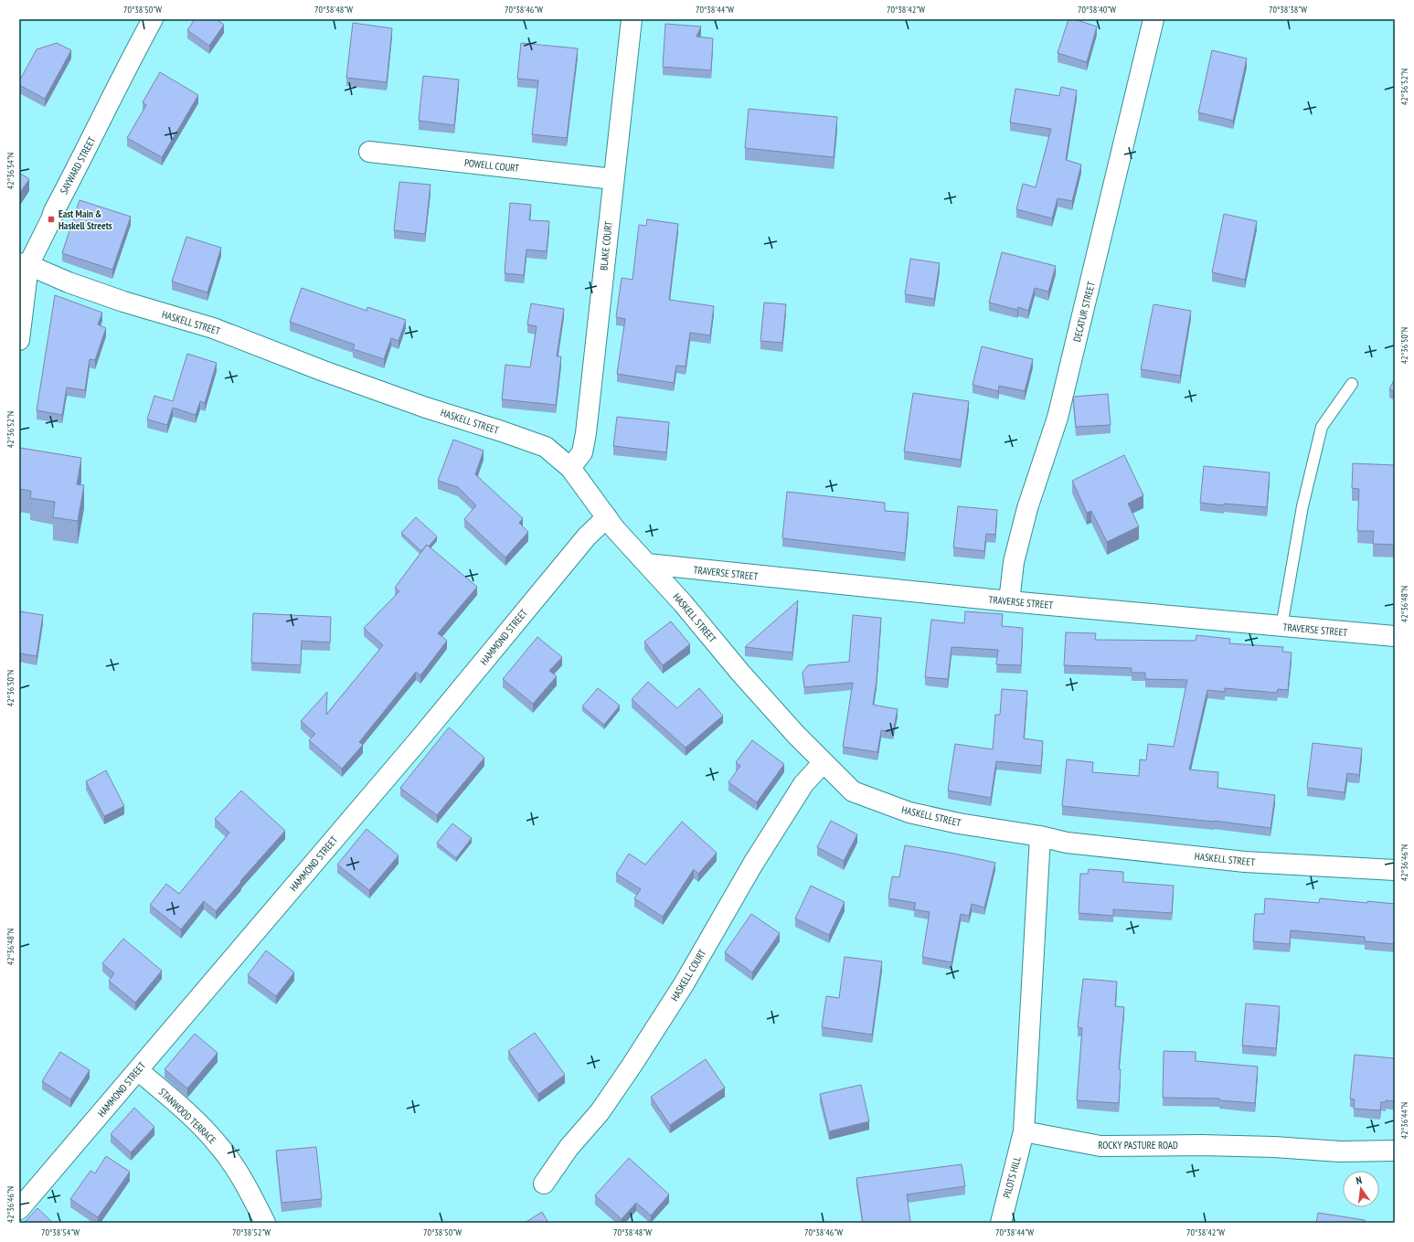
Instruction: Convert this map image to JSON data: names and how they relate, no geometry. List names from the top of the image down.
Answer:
{
  "streets": {
    "street": [
      "SAYWARD STREET",
      "POWELL COURT",
      "BLAKE COURT",
      "DECATUR STREET",
      "HASKELL STREET",
      "TRAVERSE STREET",
      "HAMMOND STREET",
      "HASKELL COURT",
      "STANWOOD TERRACE",
      "ROCKY PASTURE ROAD",
      "PILOTS HILL"
    ]
  },
  "crossings": [
    ["SAYWARD STREET", "HASKELL STREET"],
    ["POWELL COURT", "BLAKE COURT"],
    ["BLAKE COURT", "HASKELL STREET"],
    ["DECATUR STREET", "TRAVERSE STREET"],
    ["HASKELL STREET", "TRAVERSE STREET"],
    ["HASKELL STREET", "HAMMOND STREET"],
    ["HASKELL STREET", "HASKELL COURT"],
    ["HAMMOND STREET", "STANWOOD TERRACE"],
    ["ROCKY PASTURE ROAD", "PILOTS HILL"]
  ],
  "places": {
    "transit": ["East Main & Haskell Streets"]
  },
  "north": "top",
  "coordinates": [
    "70°38'50\"W",
    "70°38'48\"W",
    "70°38'46\"W",
    "70°38'44\"W",
    "70°38'42\"W",
    "70°38'40\"W",
    "70°38'38\"W",
    "42°36'52\"N",
    "42°36'54\"N",
    "42°36'50\"N",
    "42°36'48\"N",
    "42°36'46\"N",
    "42°36'44\"N",
    "70°38'54\"W",
    "70°38'52\"W"
  ]
}
